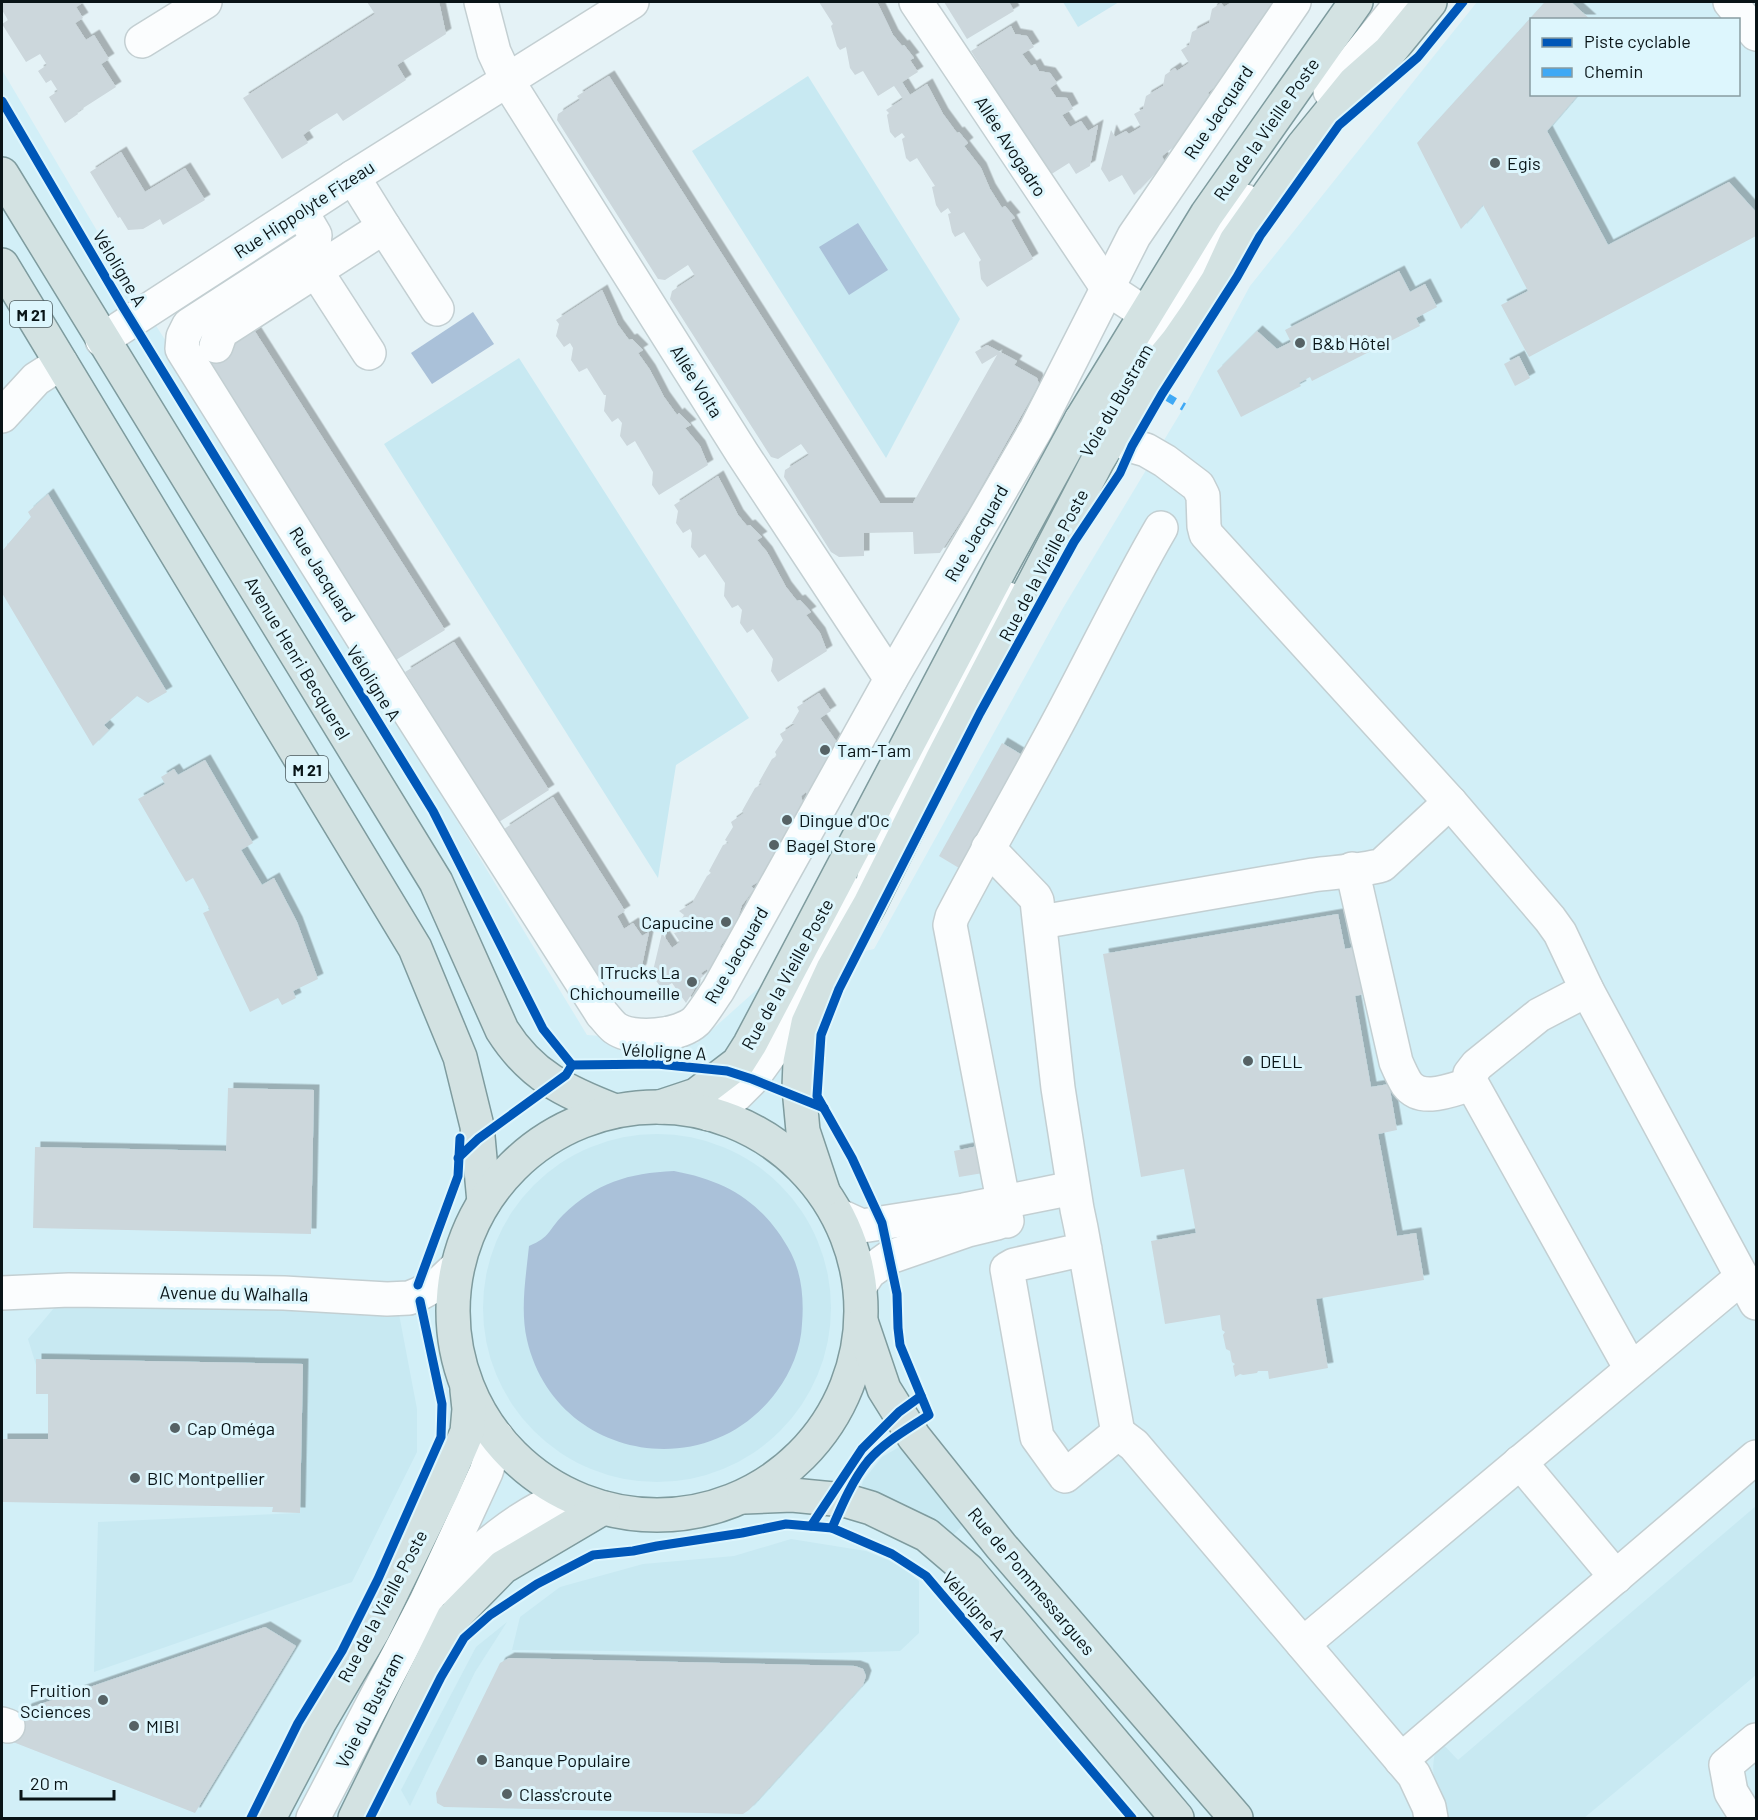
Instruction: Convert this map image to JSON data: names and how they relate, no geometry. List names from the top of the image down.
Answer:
{
  "streets": {
    "main road": [
      "Rue de la Vieille Poste",
      "M 21",
      "Avenue Henri Becquerel",
      "Rue de Pommessargues"
    ],
    "street": [
      "Rue Jacquard",
      "Allée Avogadro",
      "Rue Hippolyte Fizeau",
      "Allée Volta",
      "Voie du Bustram",
      "Avenue du Walhalla"
    ],
    "cycle path": ["Véloligne A"]
  },
  "crossings": [
    ["Rue Jacquard", "Allée Avogadro"],
    ["Rue Jacquard", "Rue Hippolyte Fizeau"],
    ["Rue Jacquard", "Allée Volta"],
    ["Rue de la Vieille Poste", "Voie du Bustram"],
    ["Rue Hippolyte Fizeau", "Allée Volta"],
    ["Rue Hippolyte Fizeau", "Avenue Henri Becquerel"]
  ],
  "places": [
    "Egis",
    "B&b Hôtel",
    "Tam-Tam",
    "Dingue d'Oc",
    "Bagel Store",
    "Capucine",
    "ITrucks La Chichoumeille",
    "DELL",
    "Cap Oméga",
    "BIC Montpellier",
    "Fruition Sciences",
    "MIBI",
    "Banque Populaire",
    "Class'croute"
  ],
  "legend": ["Piste cyclable", "Chemin"],
  "scale_bar": "20 m"
}
